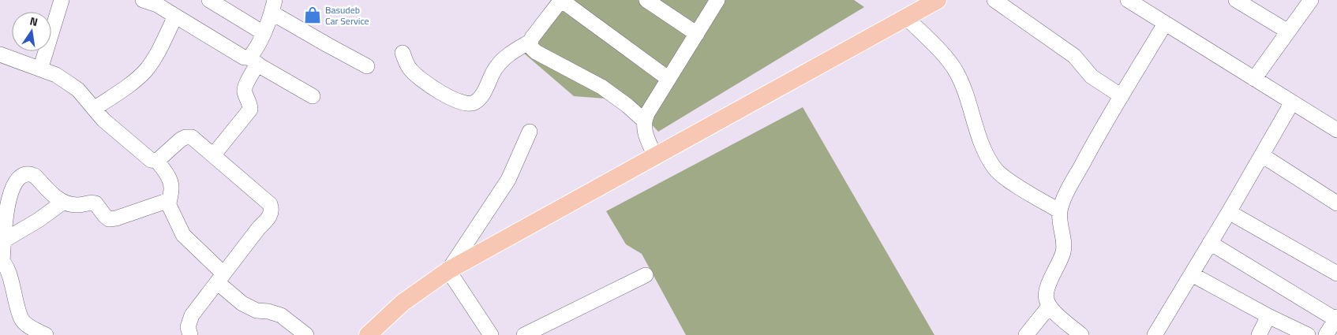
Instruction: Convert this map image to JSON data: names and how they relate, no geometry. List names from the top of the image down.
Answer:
{
  "places": {
    "shop": ["Basudeb Car Service"]
  },
  "north": "top"
}
